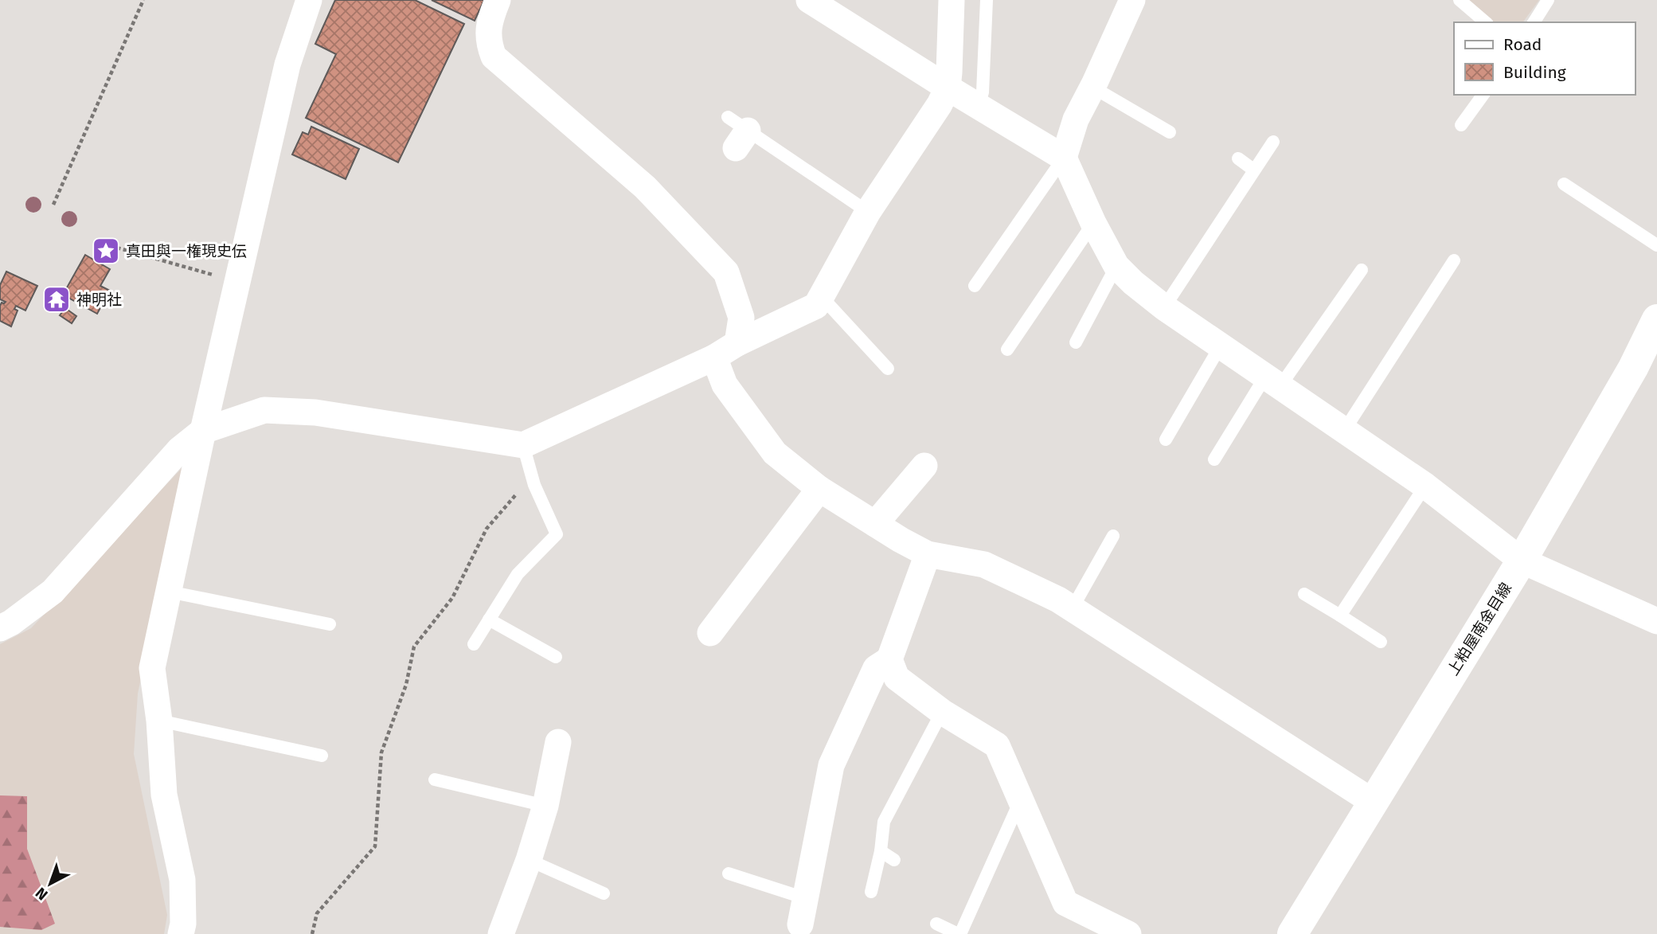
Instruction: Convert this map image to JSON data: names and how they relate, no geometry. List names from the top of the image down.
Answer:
{
  "streets": {
    "main road": ["上粕屋南金目線"]
  },
  "places": {
    "place": ["真田與一権現史伝"],
    "temple": ["神明社"]
  },
  "legend": ["Road", "Building"],
  "north": "bottom left"
}
